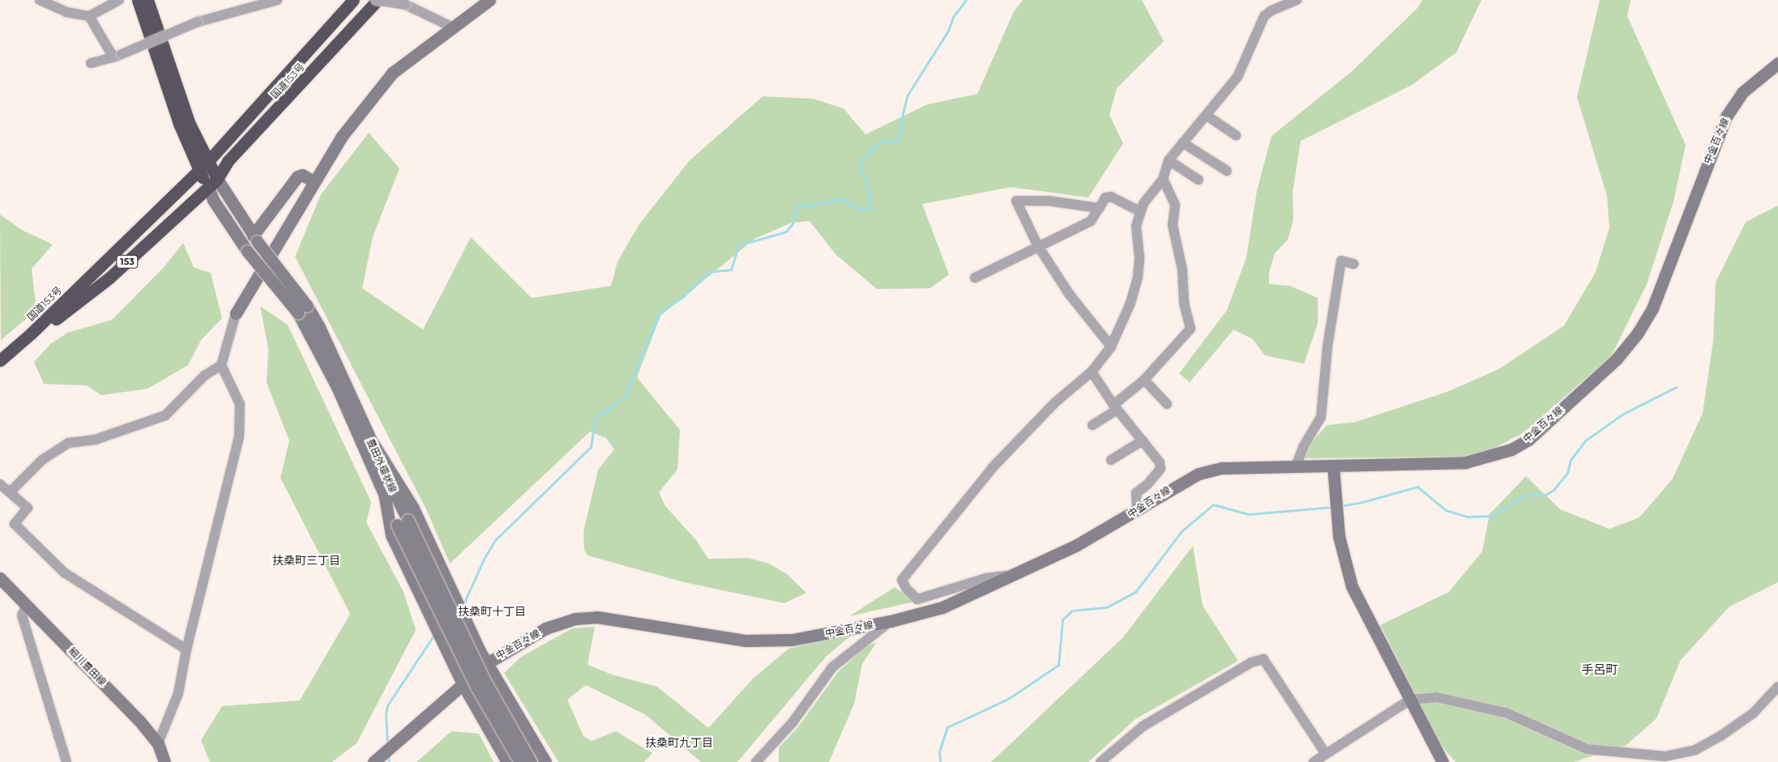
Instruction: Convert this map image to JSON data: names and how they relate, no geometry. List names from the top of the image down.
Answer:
{
  "streets": {
    "highway": ["国道153号", "153"],
    "street": ["中金百々線", "豊田外環状線", "細川豊田線"]
  },
  "crossings": [
    ["国道153号", "豊田外環状線"]
  ],
  "districts": [
    "扶桑町三丁目",
    "扶桑町十丁目",
    "手呂町",
    "扶桑町九丁目"
  ]
}
